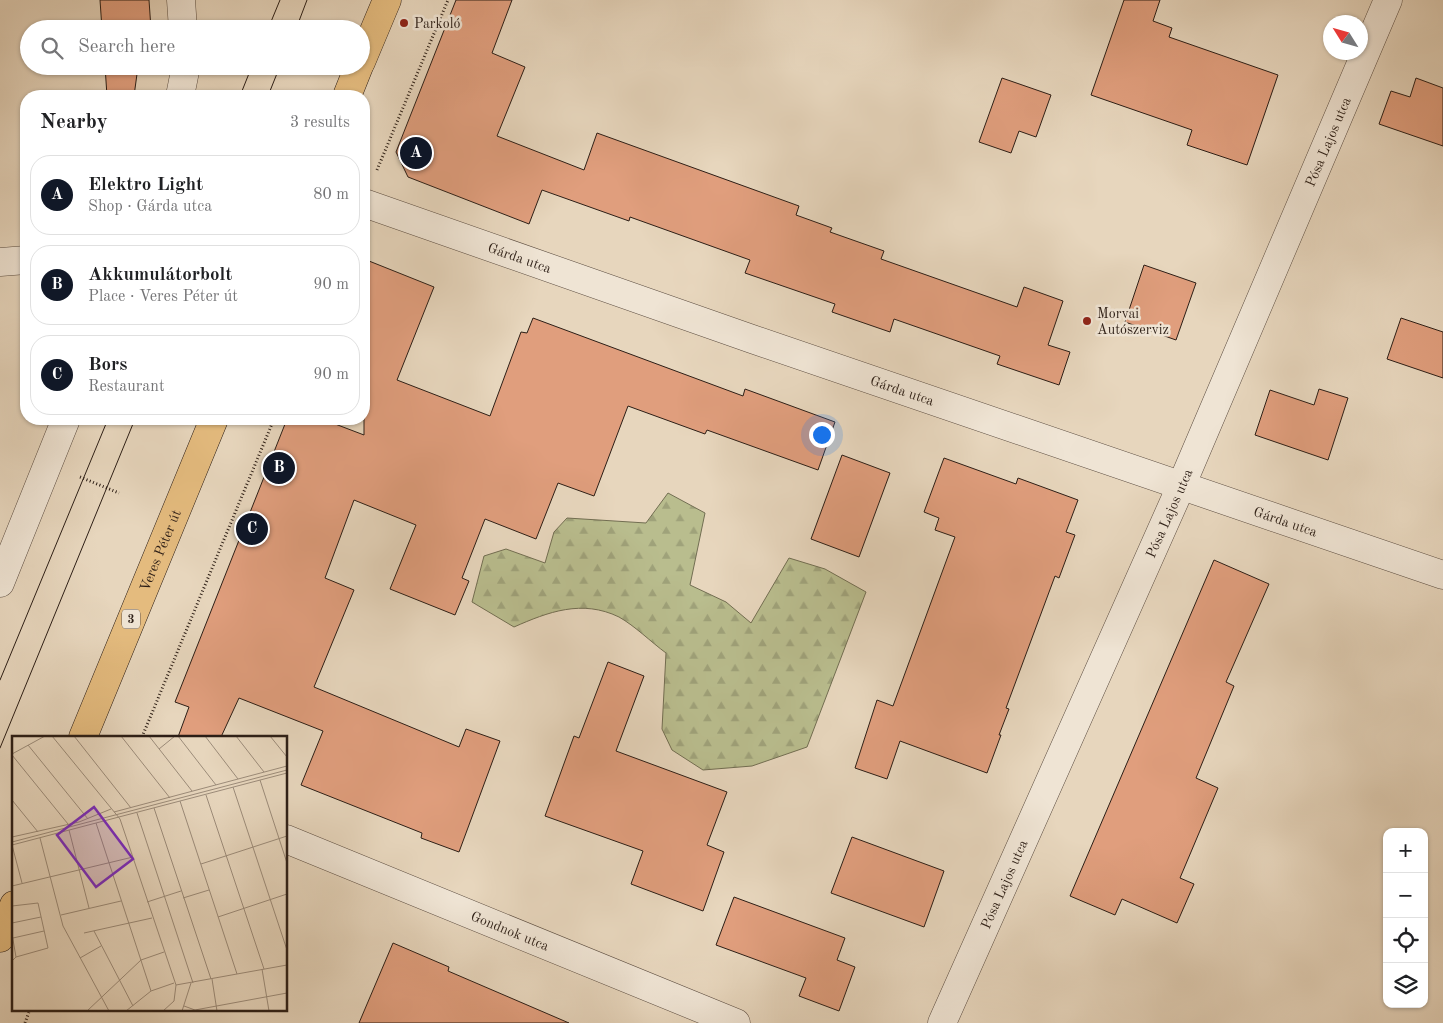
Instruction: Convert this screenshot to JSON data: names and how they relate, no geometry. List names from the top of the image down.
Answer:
{
  "streets": {
    "main road": ["Veres Péter út", "3"],
    "street": ["Pósa Lajos utca", "Gárda utca", "Gondnok utca"]
  },
  "crossings": [
    ["Pósa Lajos utca", "Gárda utca"]
  ],
  "places": ["Parkoló", "Morvai Autószerviz"],
  "north": "top left",
  "page": {
    "search": "Search here",
    "heading": ["Nearby", "3 results"],
    "pins": ["A", "B", "C"],
    "list": [
      {
        "mark": "A",
        "name": "Elektro Light",
        "note": "Shop · Gárda utca",
        "value": "80 m"
      },
      {
        "mark": "B",
        "name": "Akkumulátorbolt",
        "note": "Place · Veres Péter út",
        "value": "90 m"
      },
      {
        "mark": "C",
        "name": "Bors",
        "note": "Restaurant",
        "value": "90 m"
      }
    ],
    "map_buttons": ["+", "−"]
  }
}
